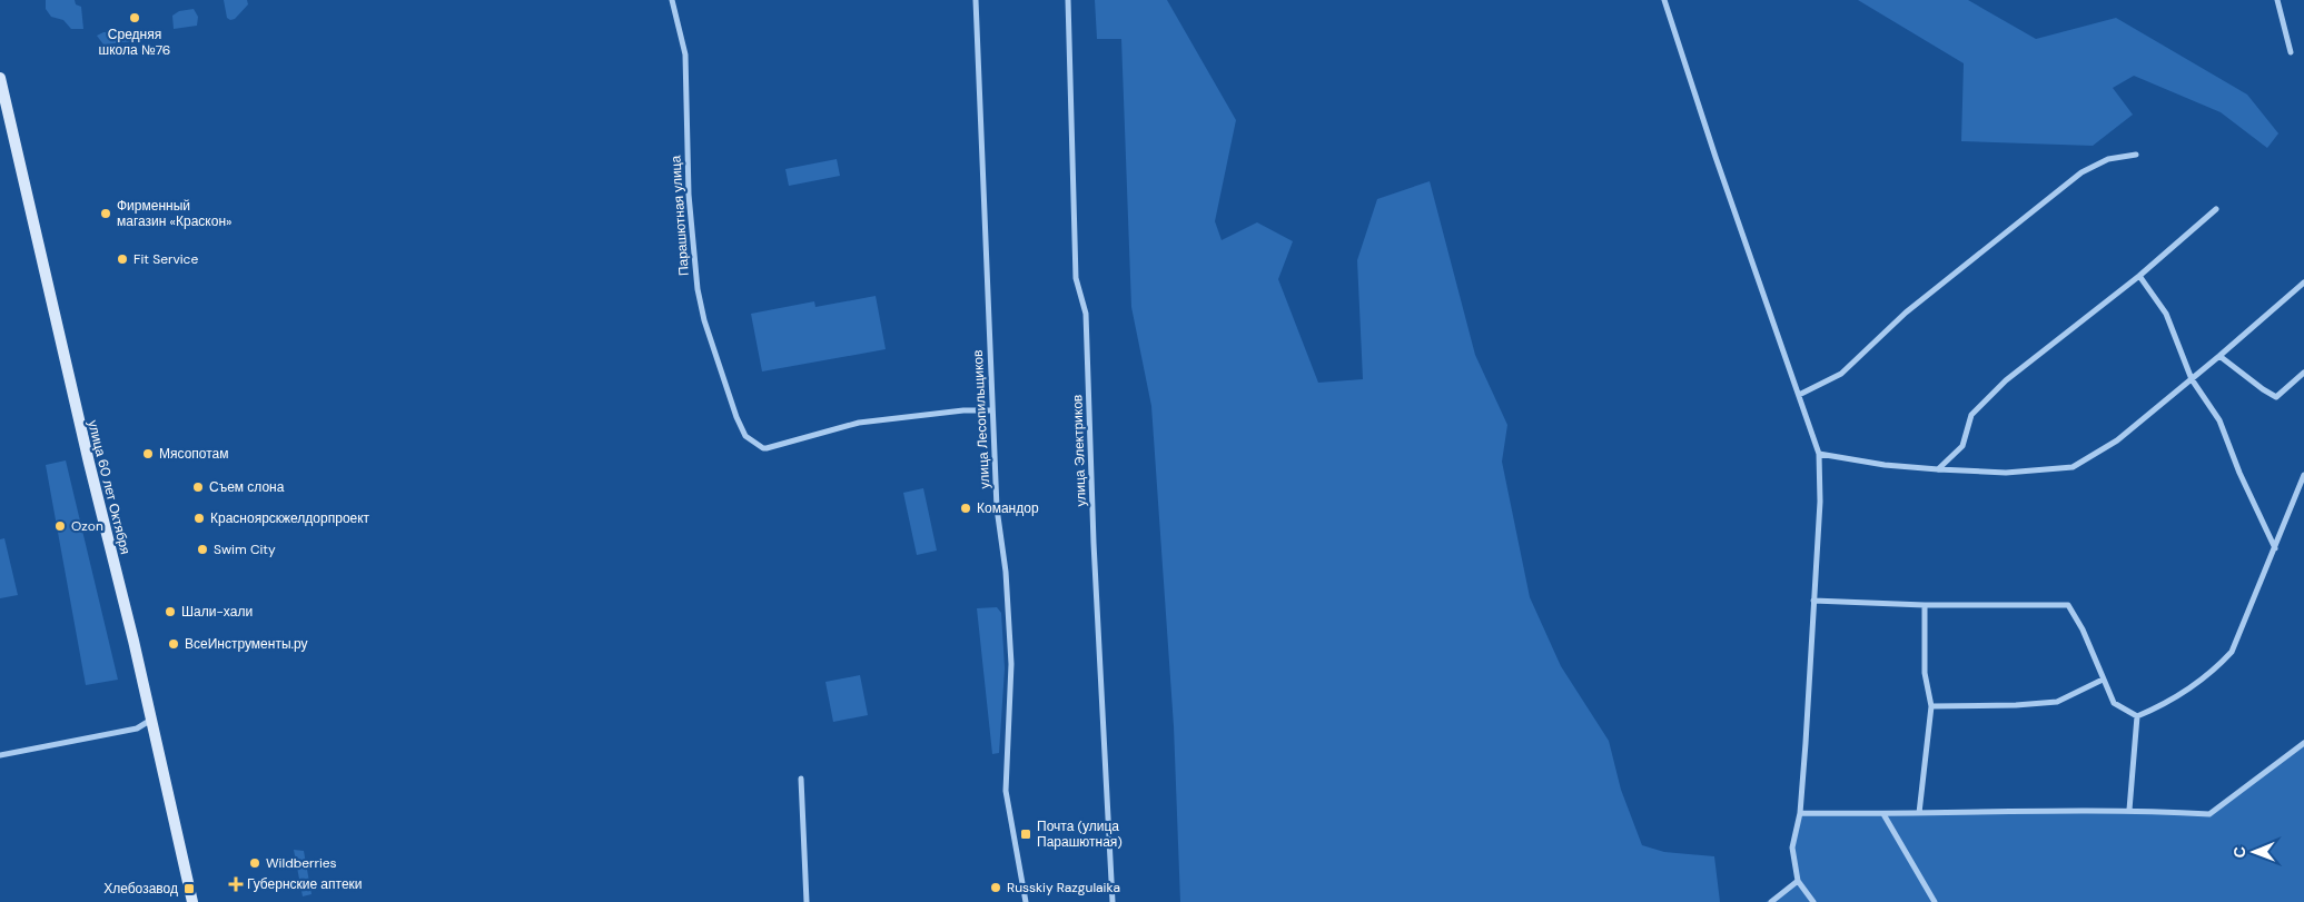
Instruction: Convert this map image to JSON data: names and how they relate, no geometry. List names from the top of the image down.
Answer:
{
  "streets": {
    "main road": ["улица 60 лет Октября"],
    "street": ["Парашютная улица", "улица Лесопильщиков", "улица Электриков"]
  },
  "crossings": [
    ["Парашютная улица", "улица Лесопильщиков"]
  ],
  "places": {
    "other": [
      "Средняя школа №76",
      "Фирменный магазин «Краскон»",
      "Fit Service",
      "Мясопотам",
      "Съем слона",
      "Командор",
      "Красноярскжелдорпроект",
      "Ozon",
      "Swim City",
      "Шали-хали",
      "ВсеИнструменты.ру",
      "Wildberries",
      "Russkiy Razgulaika"
    ],
    "transit": ["Почта (улица Парашютная)", "Хлебозавод"],
    "health": ["Губернские аптеки"]
  },
  "north": "left"
}
